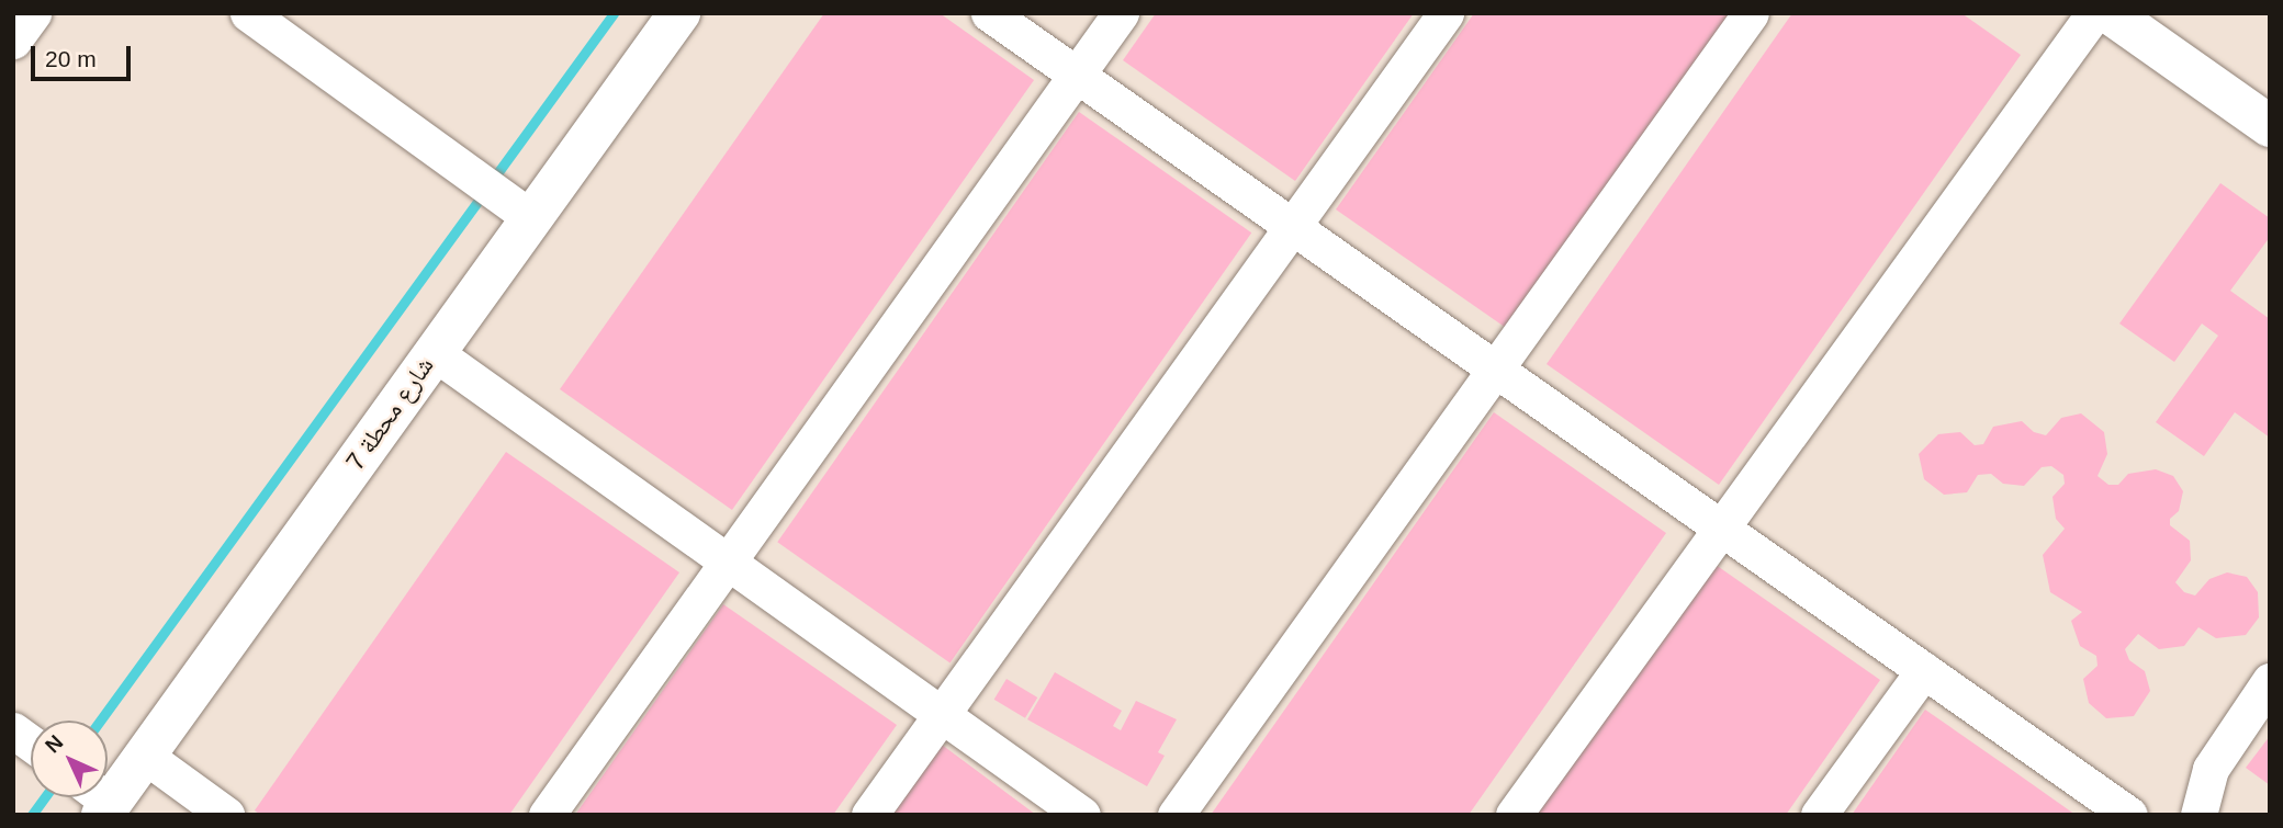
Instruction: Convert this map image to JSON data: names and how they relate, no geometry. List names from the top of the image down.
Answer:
{
  "streets": {
    "street": ["شارع محطة 7"]
  },
  "scale_bar": "20 m",
  "north": "top left"
}
